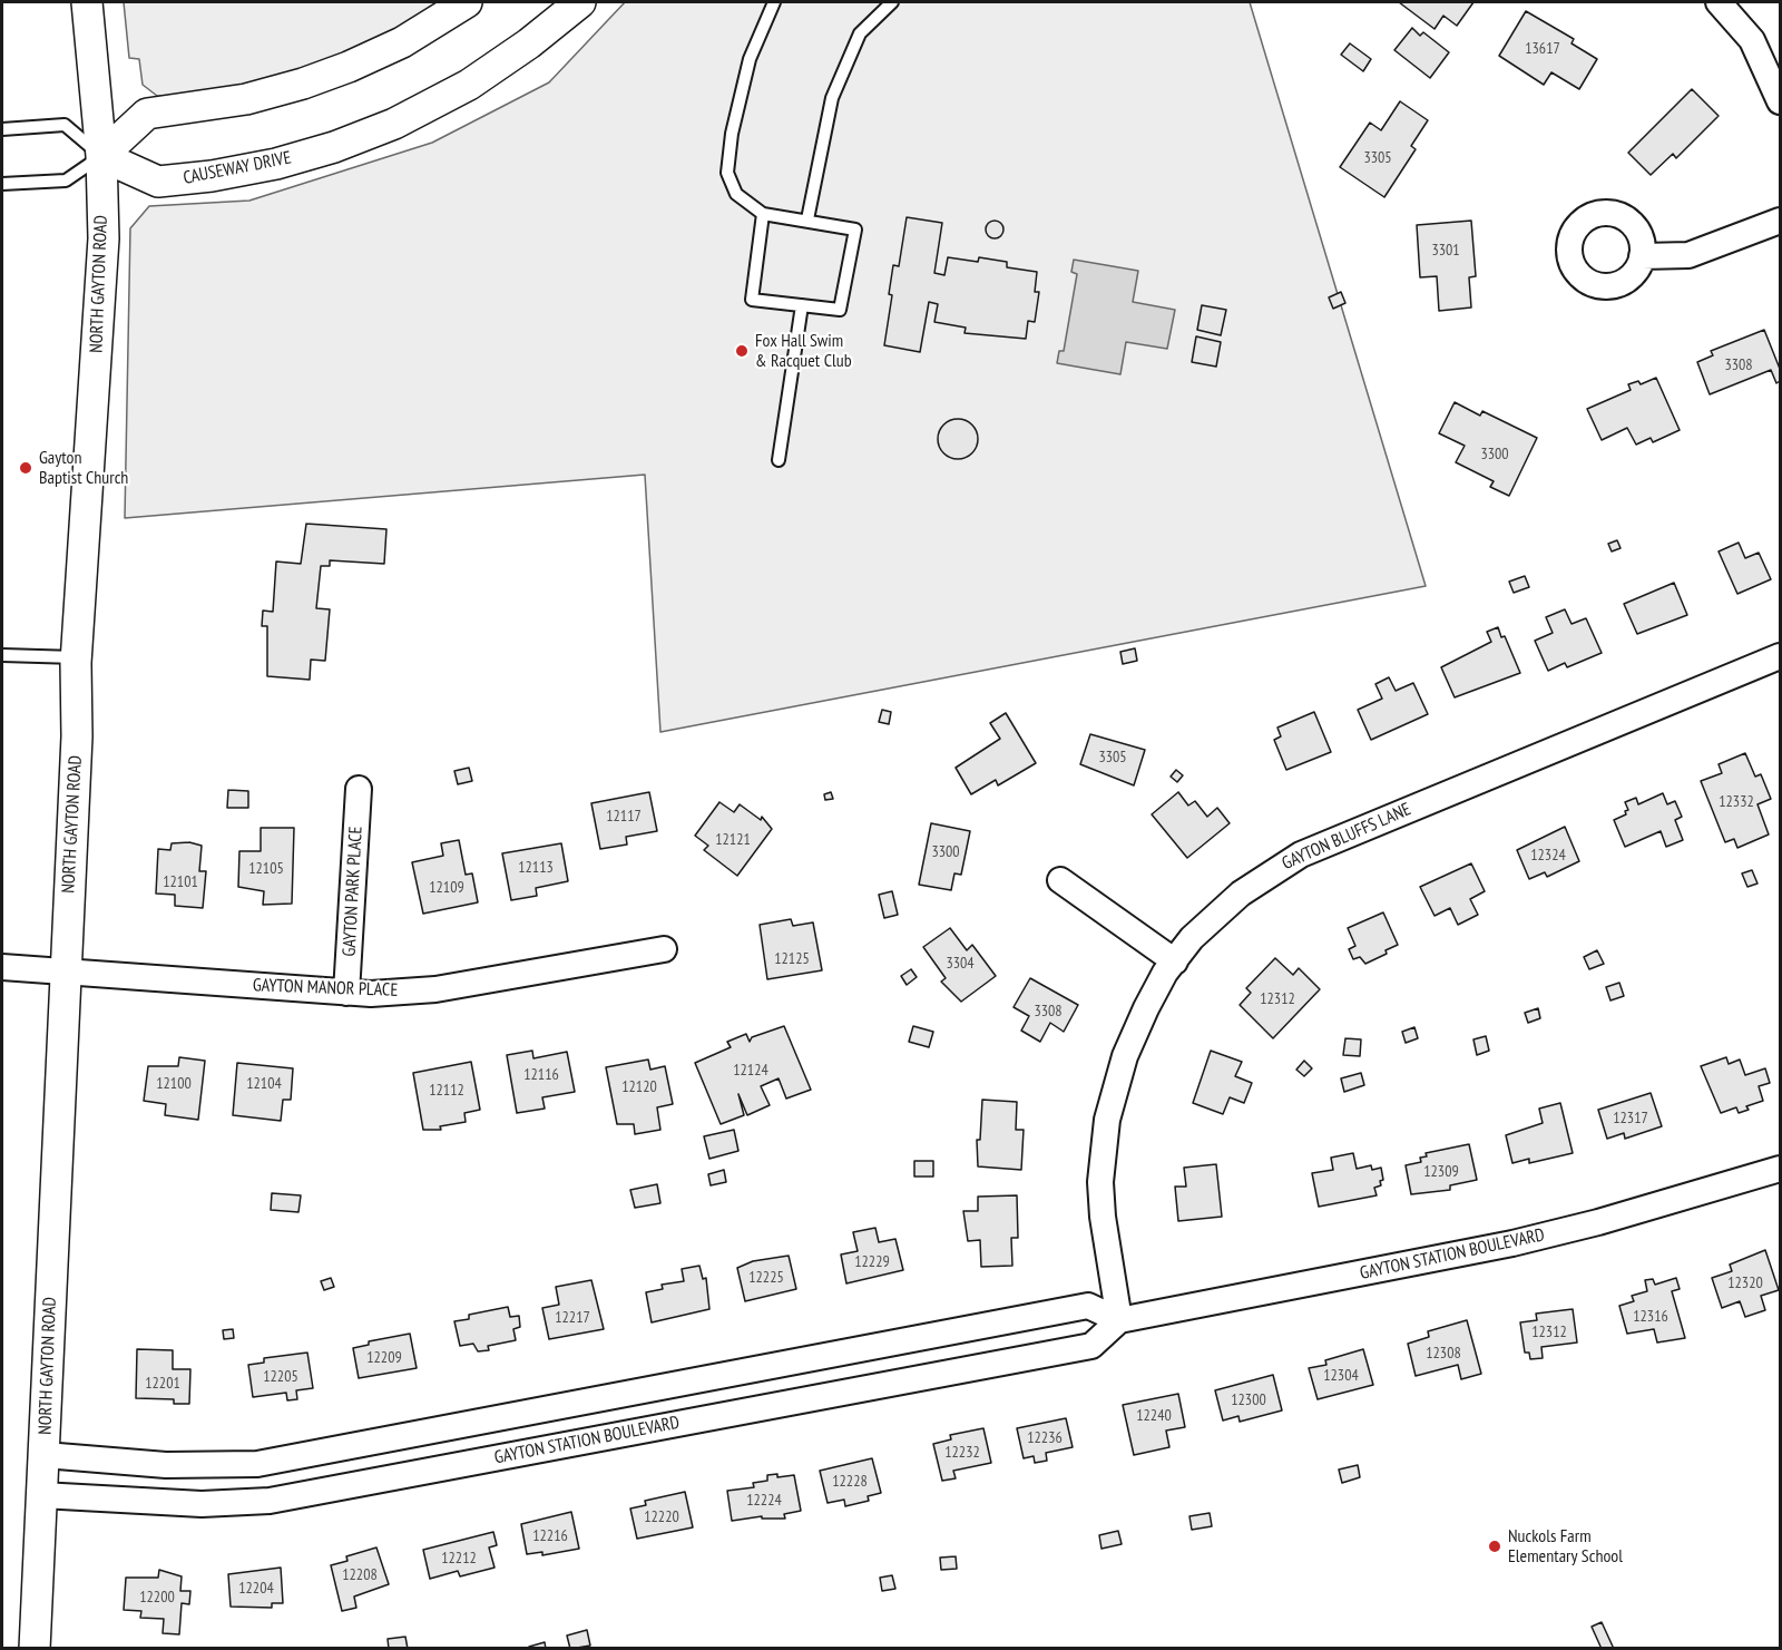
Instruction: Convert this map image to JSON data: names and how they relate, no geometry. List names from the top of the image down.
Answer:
{
  "streets": {
    "street": [
      "CAUSEWAY DRIVE",
      "NORTH GAYTON ROAD",
      "GAYTON BLUFFS LANE",
      "GAYTON PARK PLACE",
      "GAYTON MANOR PLACE",
      "GAYTON STATION BOULEVARD"
    ]
  },
  "crossings": [
    ["CAUSEWAY DRIVE", "NORTH GAYTON ROAD"],
    ["NORTH GAYTON ROAD", "GAYTON MANOR PLACE"],
    ["NORTH GAYTON ROAD", "GAYTON STATION BOULEVARD"],
    ["GAYTON BLUFFS LANE", "GAYTON STATION BOULEVARD"],
    ["GAYTON PARK PLACE", "GAYTON MANOR PLACE"]
  ],
  "places": ["Fox Hall Swim & Racquet Club", "Gayton Baptist Church", "Nuckols Farm Elementary School"],
  "house_numbers": [
    "13617",
    "3305",
    "3301",
    "3308",
    "3300",
    "3305",
    "12332",
    "12117",
    "12121",
    "3300",
    "12324",
    "12113",
    "12105",
    "12101",
    "12109",
    "12125",
    "3304",
    "12312",
    "3308",
    "12124",
    "12116",
    "12100",
    "12104",
    "12120",
    "12112",
    "12317",
    "12309",
    "12229",
    "12225",
    "12320",
    "12316",
    "12217",
    "12312",
    "12308",
    "12209",
    "12304",
    "12205",
    "12201",
    "12300",
    "12240",
    "12236",
    "12232",
    "12228",
    "12224",
    "12220",
    "12216",
    "12212",
    "12208",
    "12204",
    "12200"
  ]
}
